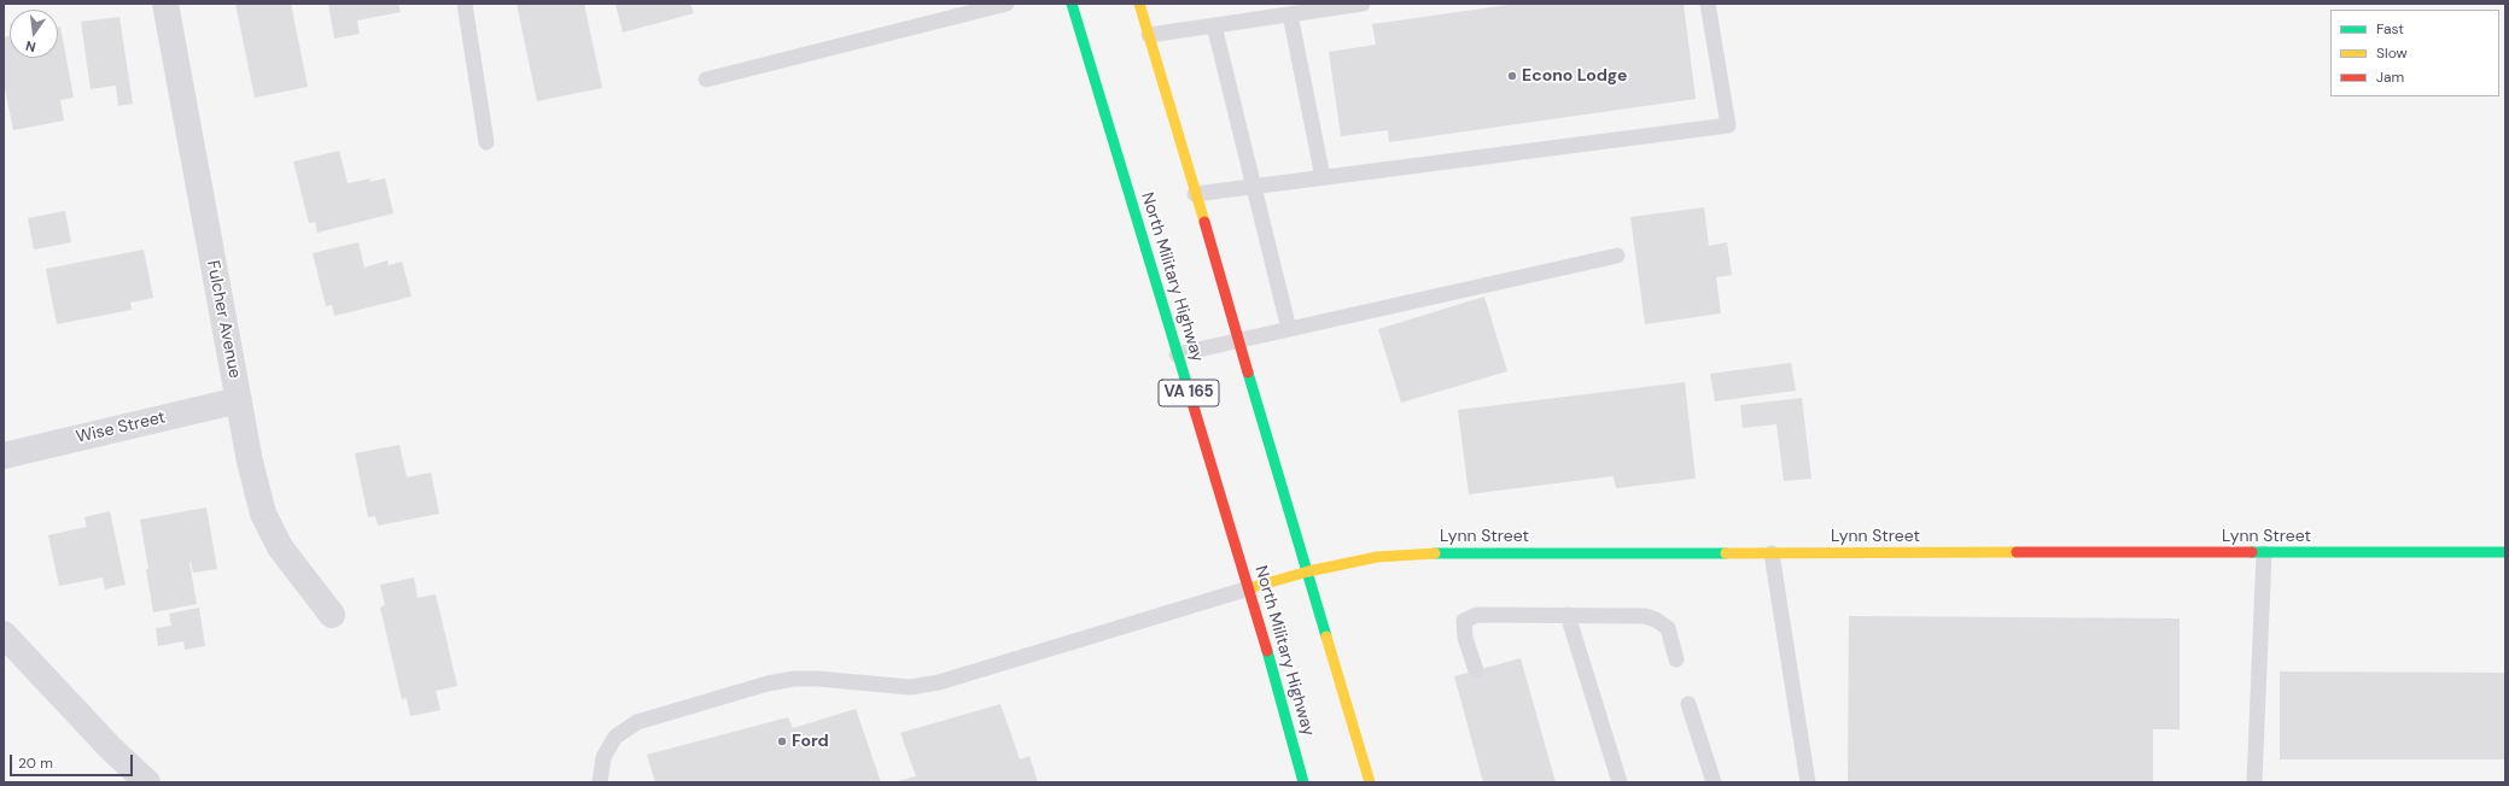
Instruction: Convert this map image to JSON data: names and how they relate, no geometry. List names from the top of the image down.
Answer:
{
  "streets": {
    "main road": ["North Military Highway", "VA 165", "Lynn Street"],
    "street": ["Fulcher Avenue", "Wise Street"]
  },
  "crossings": [
    ["North Military Highway", "Lynn Street"],
    ["Fulcher Avenue", "Wise Street"]
  ],
  "places": ["Econo Lodge", "Ford"],
  "legend": ["Fast", "Slow", "Jam"],
  "scale_bar": "20 m",
  "north": "bottom"
}
